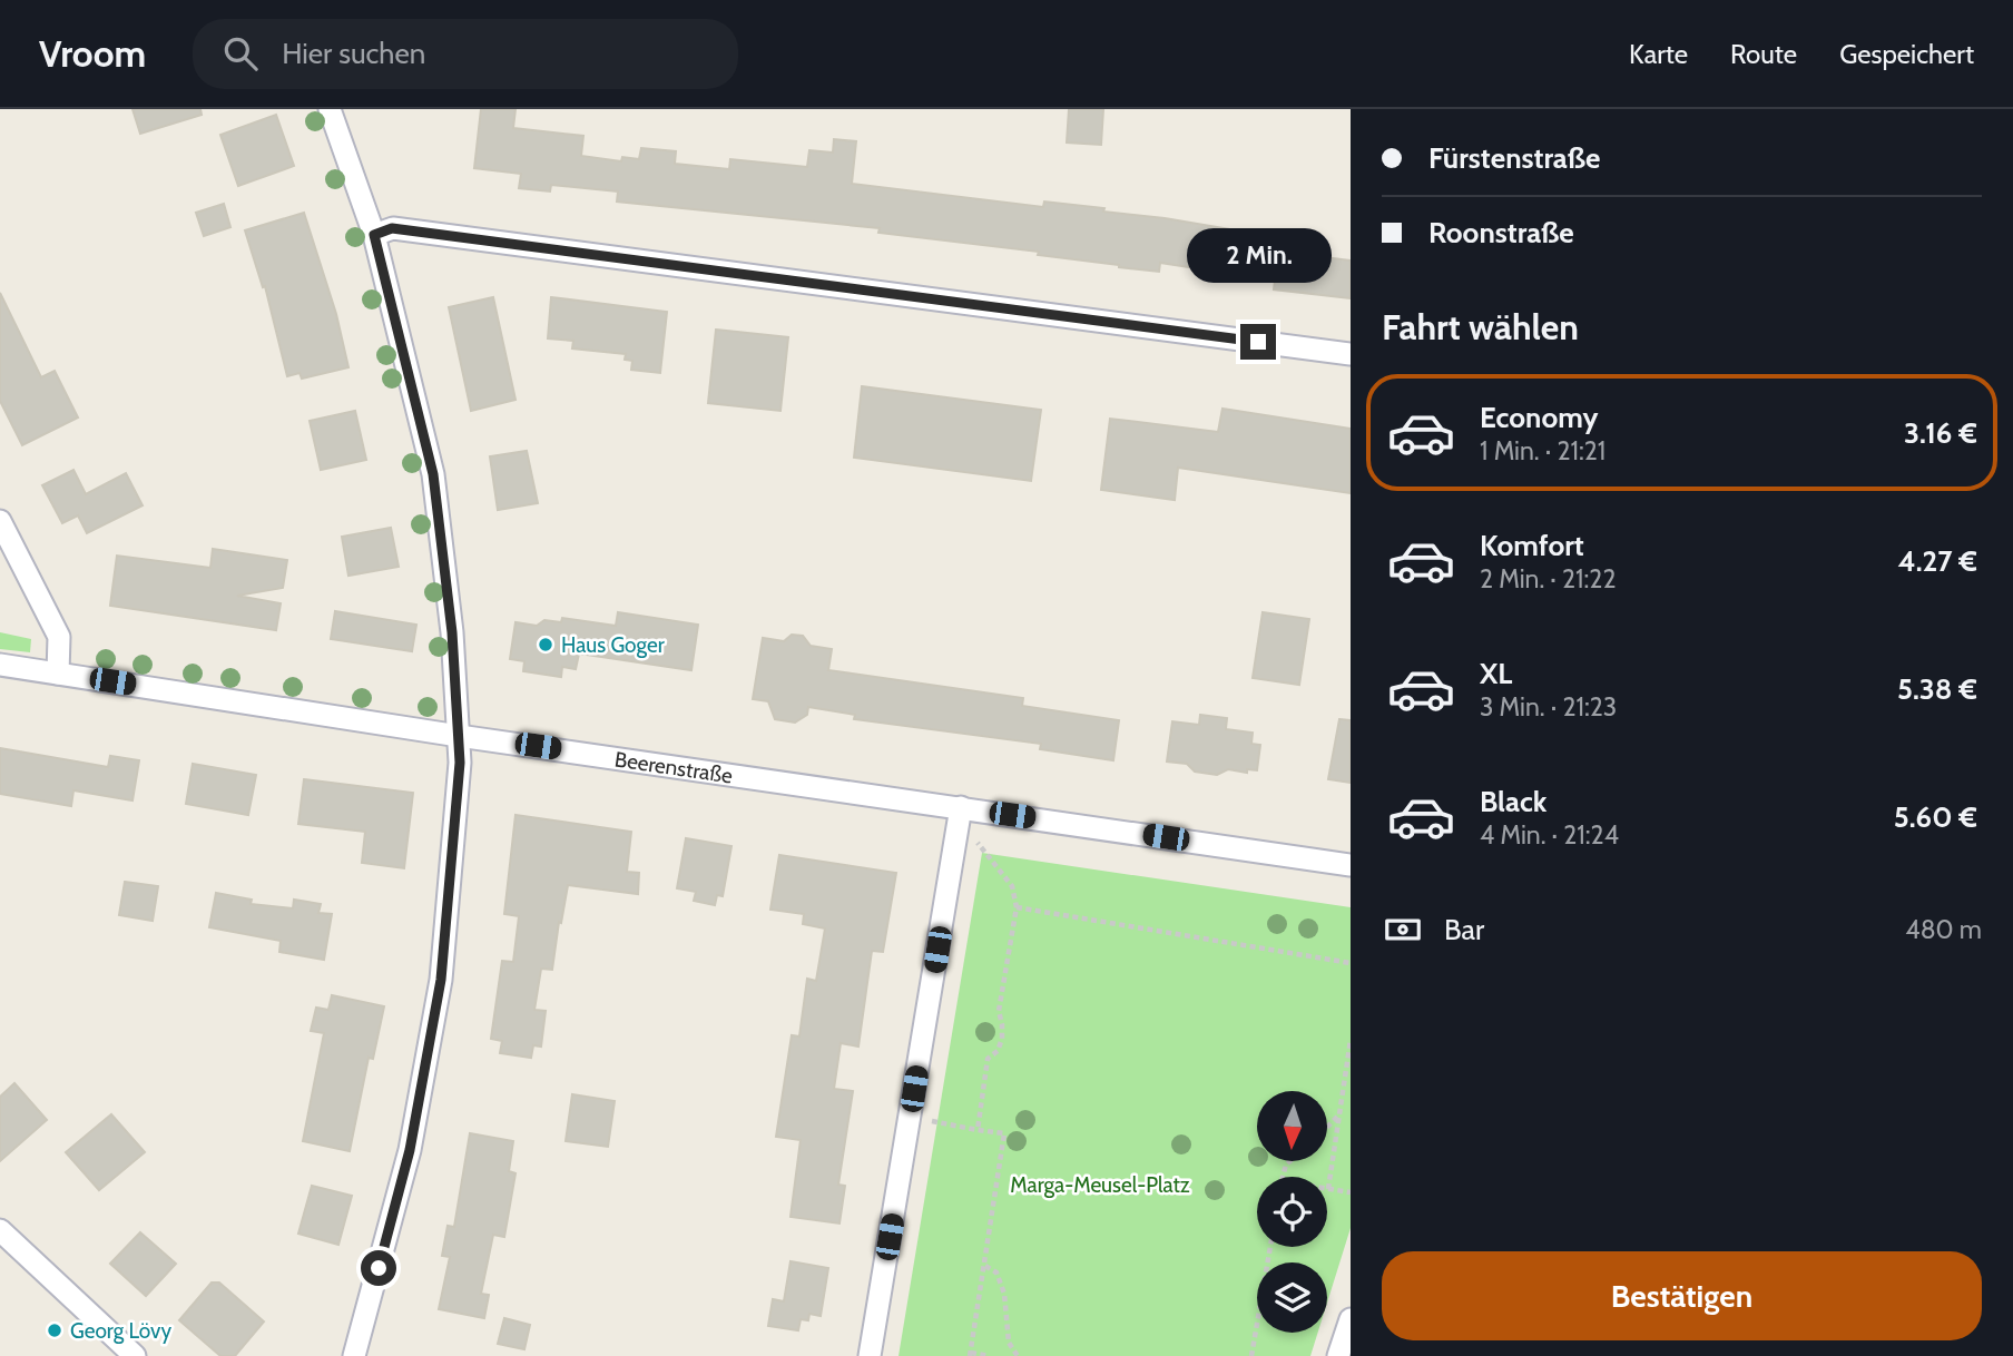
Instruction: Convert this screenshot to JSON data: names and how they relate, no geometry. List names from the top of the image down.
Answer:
{
  "streets": {
    "street": ["Beerenstraße"]
  },
  "parks": ["Marga-Meusel-Platz"],
  "places": ["Haus Goger", "Georg Lövy"],
  "north": "bottom",
  "page": {
    "header": "Vroom",
    "search": "Hier suchen",
    "nav": ["Karte", "Route", "Gespeichert"],
    "banner": ["Fürstenstraße", "Roonstraße"],
    "bubble": "2 Min.",
    "heading": "Fahrt wählen",
    "list": [
      {
        "name": "Economy",
        "note": "1 Min. · 21:21",
        "value": "3.16 €"
      },
      {
        "name": "Komfort",
        "note": "2 Min. · 21:22",
        "value": "4.27 €"
      },
      {
        "name": "XL",
        "note": "3 Min. · 21:23",
        "value": "5.38 €"
      },
      {
        "name": "Black",
        "note": "4 Min. · 21:24",
        "value": "5.60 €"
      }
    ],
    "pay": ["Bar", "480 m"],
    "buttons": "Bestätigen"
  }
}
